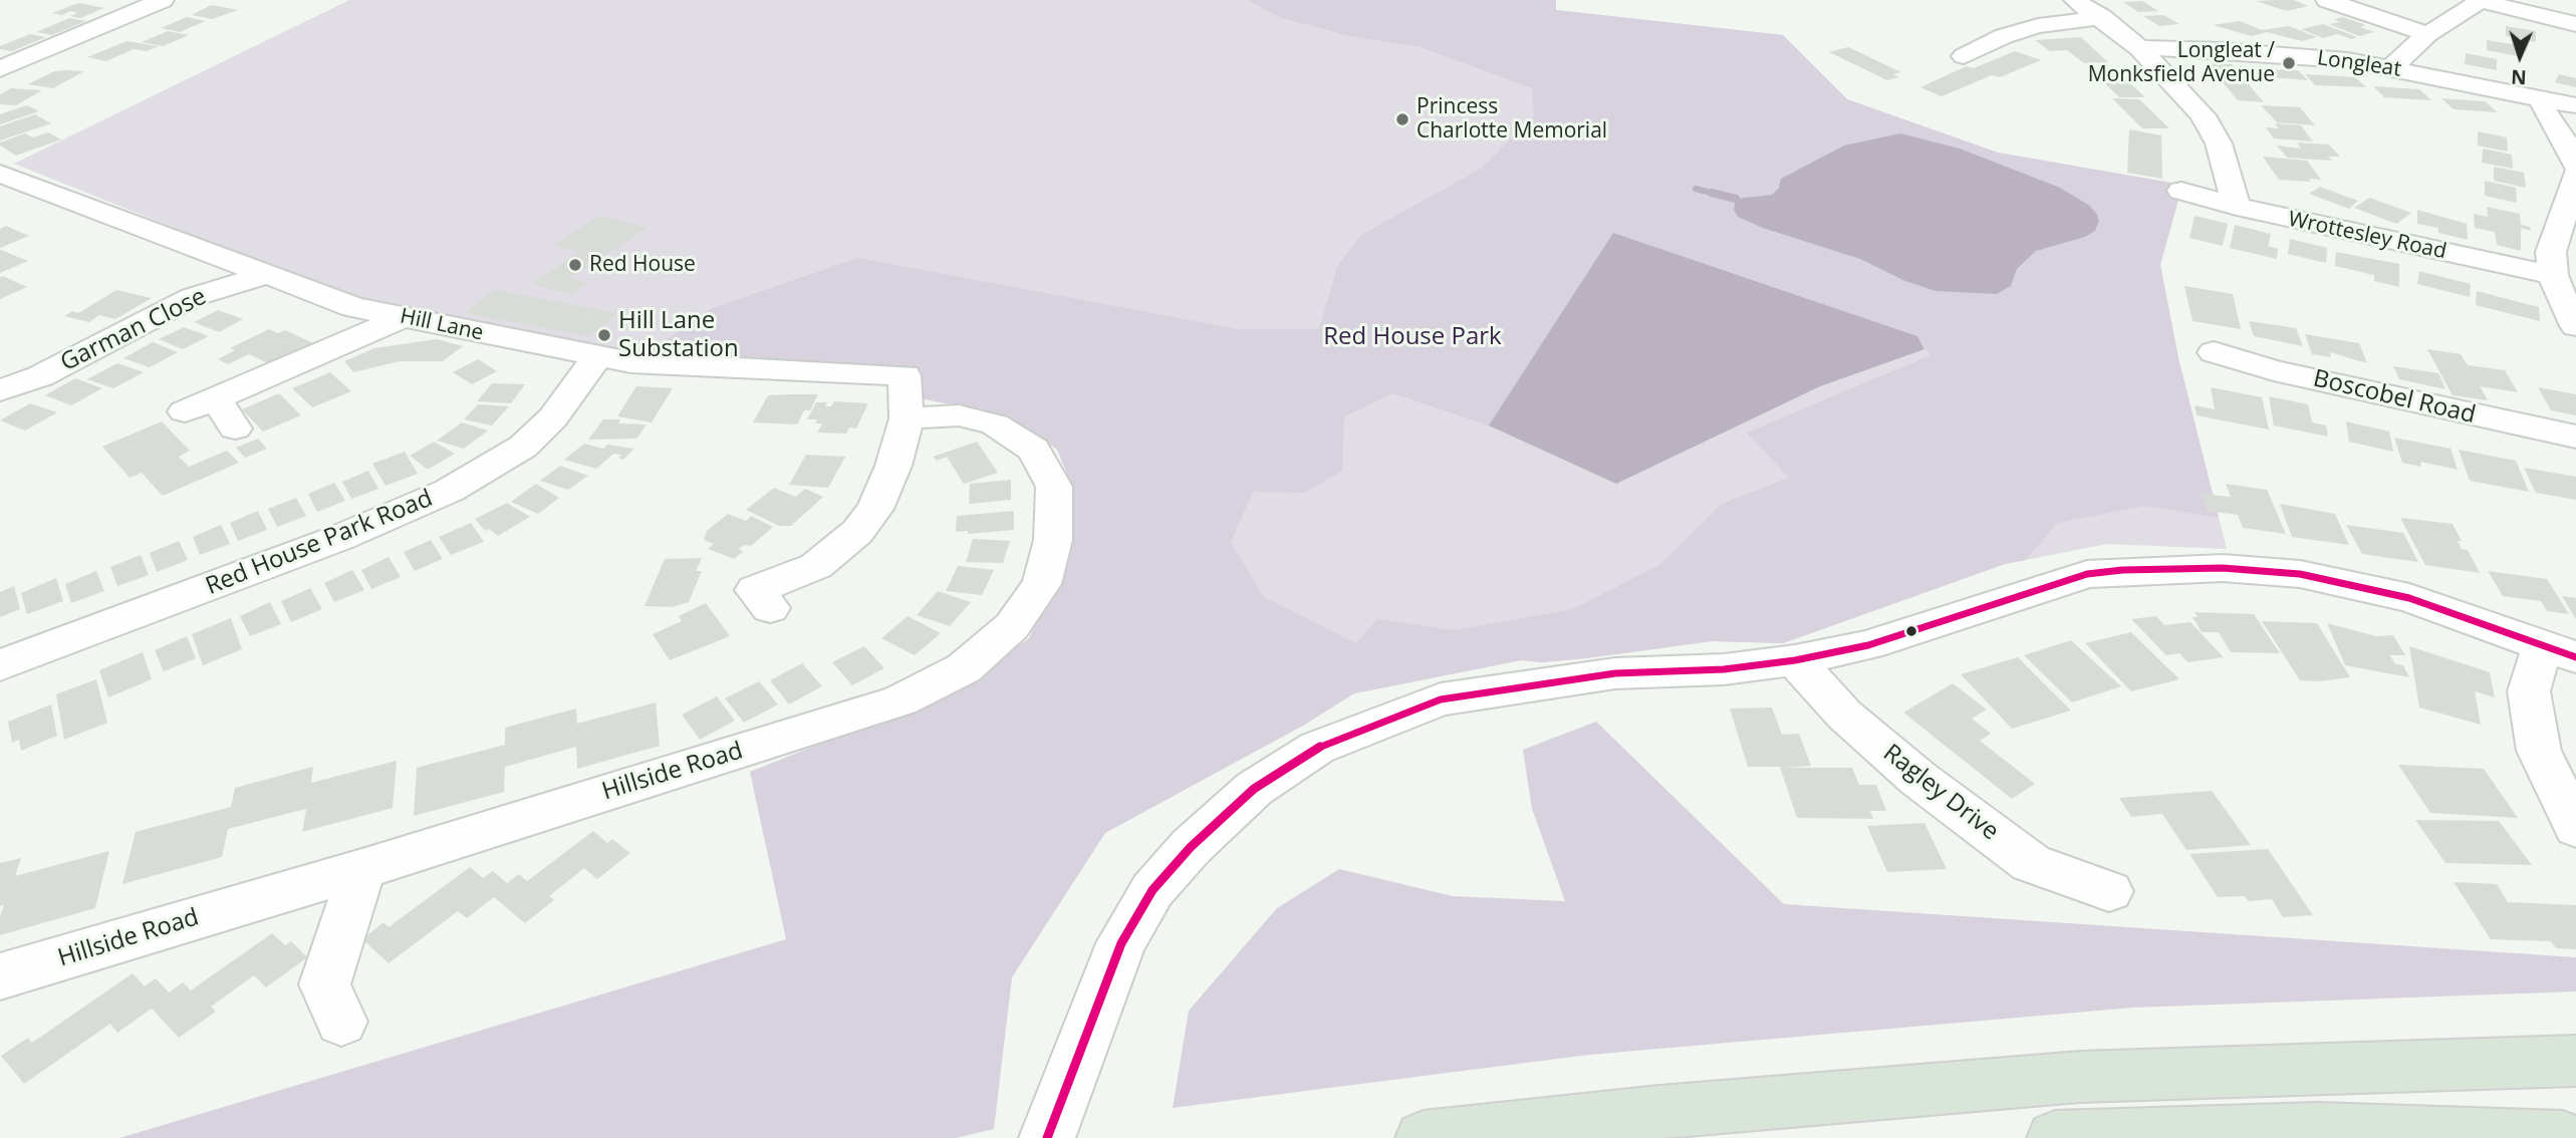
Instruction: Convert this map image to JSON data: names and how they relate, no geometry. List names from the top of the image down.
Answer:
{
  "streets": {
    "street": [
      "Longleat",
      "Wrottesley Road",
      "Hill Lane",
      "Garman Close",
      "Boscobel Road",
      "Red House Park Road",
      "Hillside Road",
      "Ragley Drive"
    ]
  },
  "crossings": [
    ["Hill Lane", "Garman Close"],
    ["Hill Lane", "Red House Park Road"],
    ["Hill Lane", "Hillside Road"]
  ],
  "parks": ["Red House Park"],
  "places": [
    "Longleat / Monksfield Avenue",
    "Princess Charlotte Memorial",
    "Red House",
    "Hill Lane Substation"
  ],
  "north": "bottom"
}
